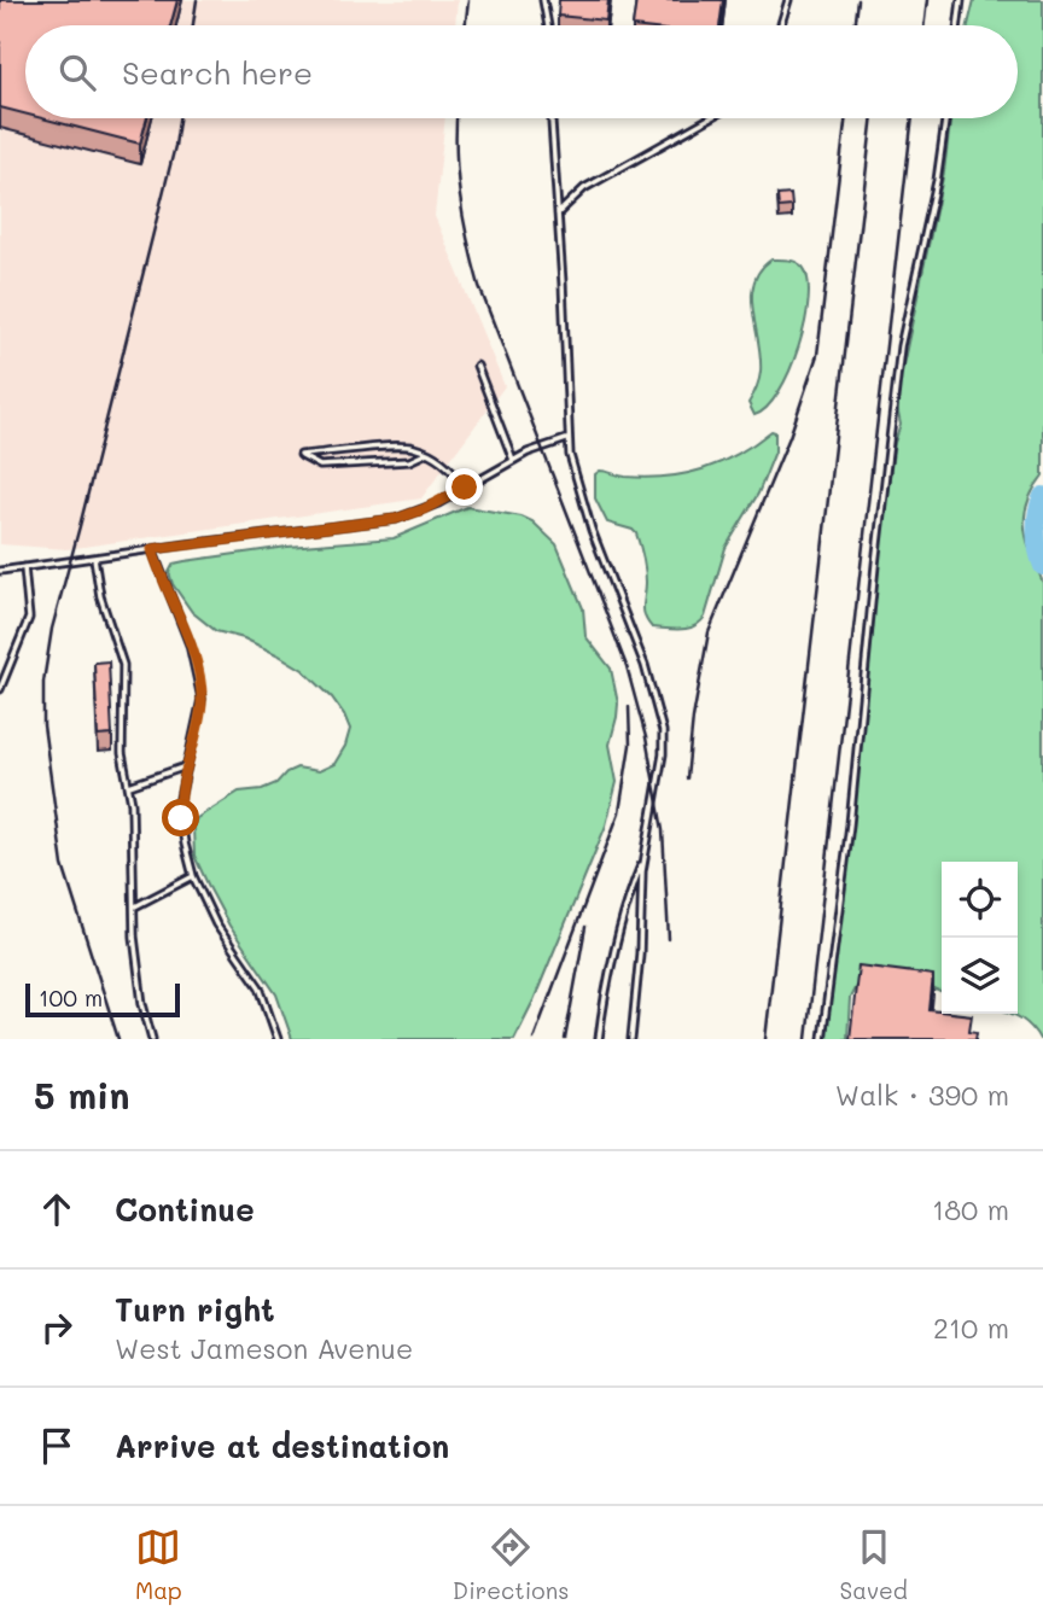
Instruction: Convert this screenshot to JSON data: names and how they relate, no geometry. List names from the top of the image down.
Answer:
{
  "scale_bar": "100 m",
  "page": {
    "search": "Search here",
    "scale": "100 m",
    "heading": ["5 min", "Walk · 390 m"],
    "list": [
      ["Continue", "180 m"],
      ["Turn right", "West Jameson Avenue", "210 m"],
      "Arrive at destination"
    ],
    "nav": ["Map", "Directions", "Saved"]
  }
}
